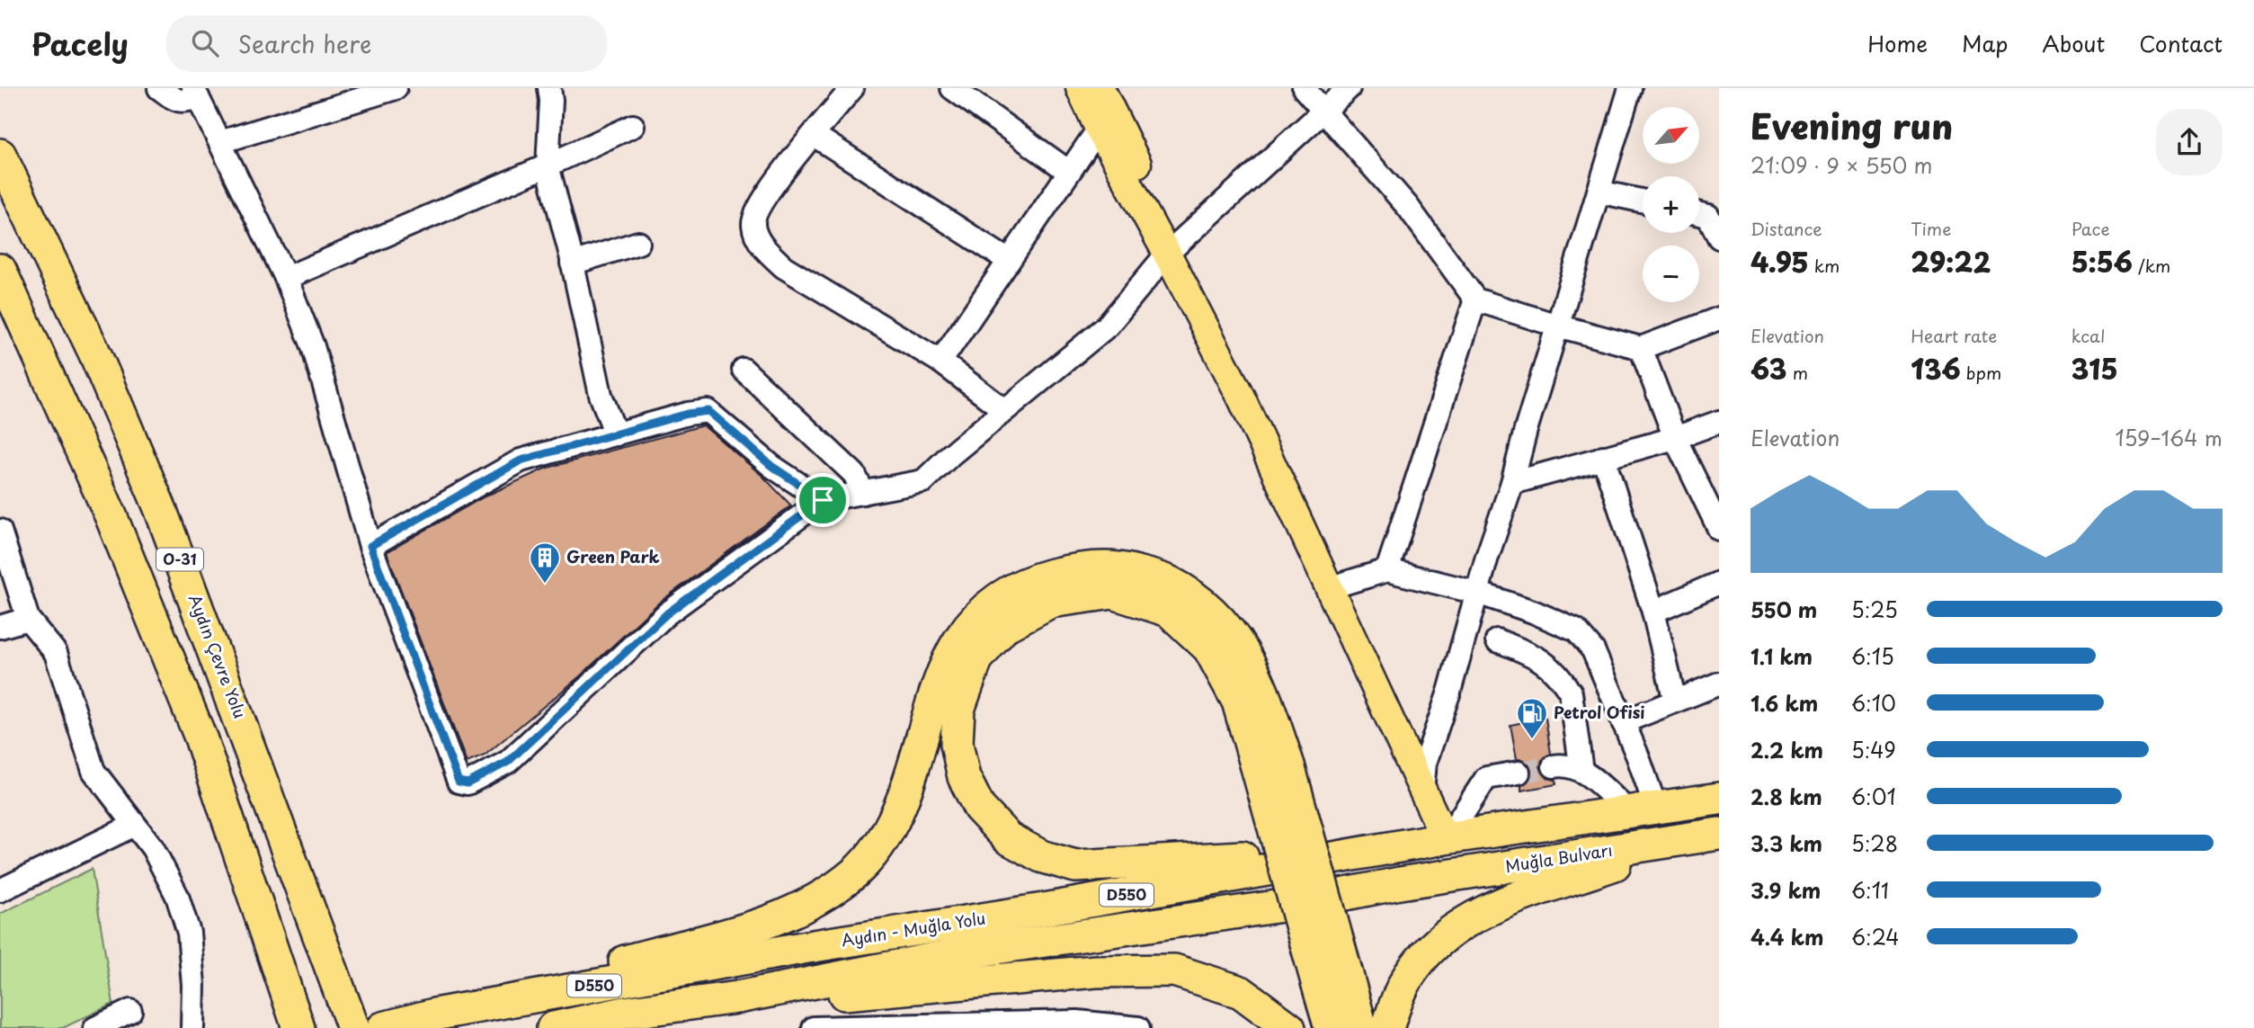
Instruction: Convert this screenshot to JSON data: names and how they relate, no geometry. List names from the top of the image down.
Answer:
{
  "streets": {
    "highway": [
      "O-31",
      "Aydın Çevre Yolu",
      "Muğla Bulvarı",
      "D550",
      "Aydın - Muğla Yolu"
    ]
  },
  "crossings": [
    ["Muğla Bulvarı", "Aydın - Muğla Yolu"],
    ["D550", "Aydın - Muğla Yolu"]
  ],
  "places": {
    "building": ["Green Park"],
    "fuel station": ["Petrol Ofisi"]
  },
  "north": "top right",
  "page": {
    "header": "Pacely",
    "search": "Search here",
    "nav": [
      "Home",
      "Map",
      "About",
      "Contact"
    ],
    "heading": ["Evening run", "21:09 · 9 × 550 m"],
    "map_buttons": ["+", "−"],
    "stats": [
      ["Distance", "4.95 km"],
      ["Time", "29:22"],
      ["Pace", "5:56 /km"],
      ["Elevation", "63 m"],
      ["Heart rate", "136 bpm"],
      ["kcal", "315"]
    ],
    "chart": ["Elevation", "159–164 m"],
    "list": [
      {
        "name": "550 m",
        "note": "5:25"
      },
      {
        "name": "1.1 km",
        "note": "6:15"
      },
      {
        "name": "1.6 km",
        "note": "6:10"
      },
      {
        "name": "2.2 km",
        "note": "5:49"
      },
      {
        "name": "2.8 km",
        "note": "6:01"
      },
      {
        "name": "3.3 km",
        "note": "5:28"
      },
      {
        "name": "3.9 km",
        "note": "6:11"
      },
      {
        "name": "4.4 km",
        "note": "6:24"
      }
    ]
  }
}
